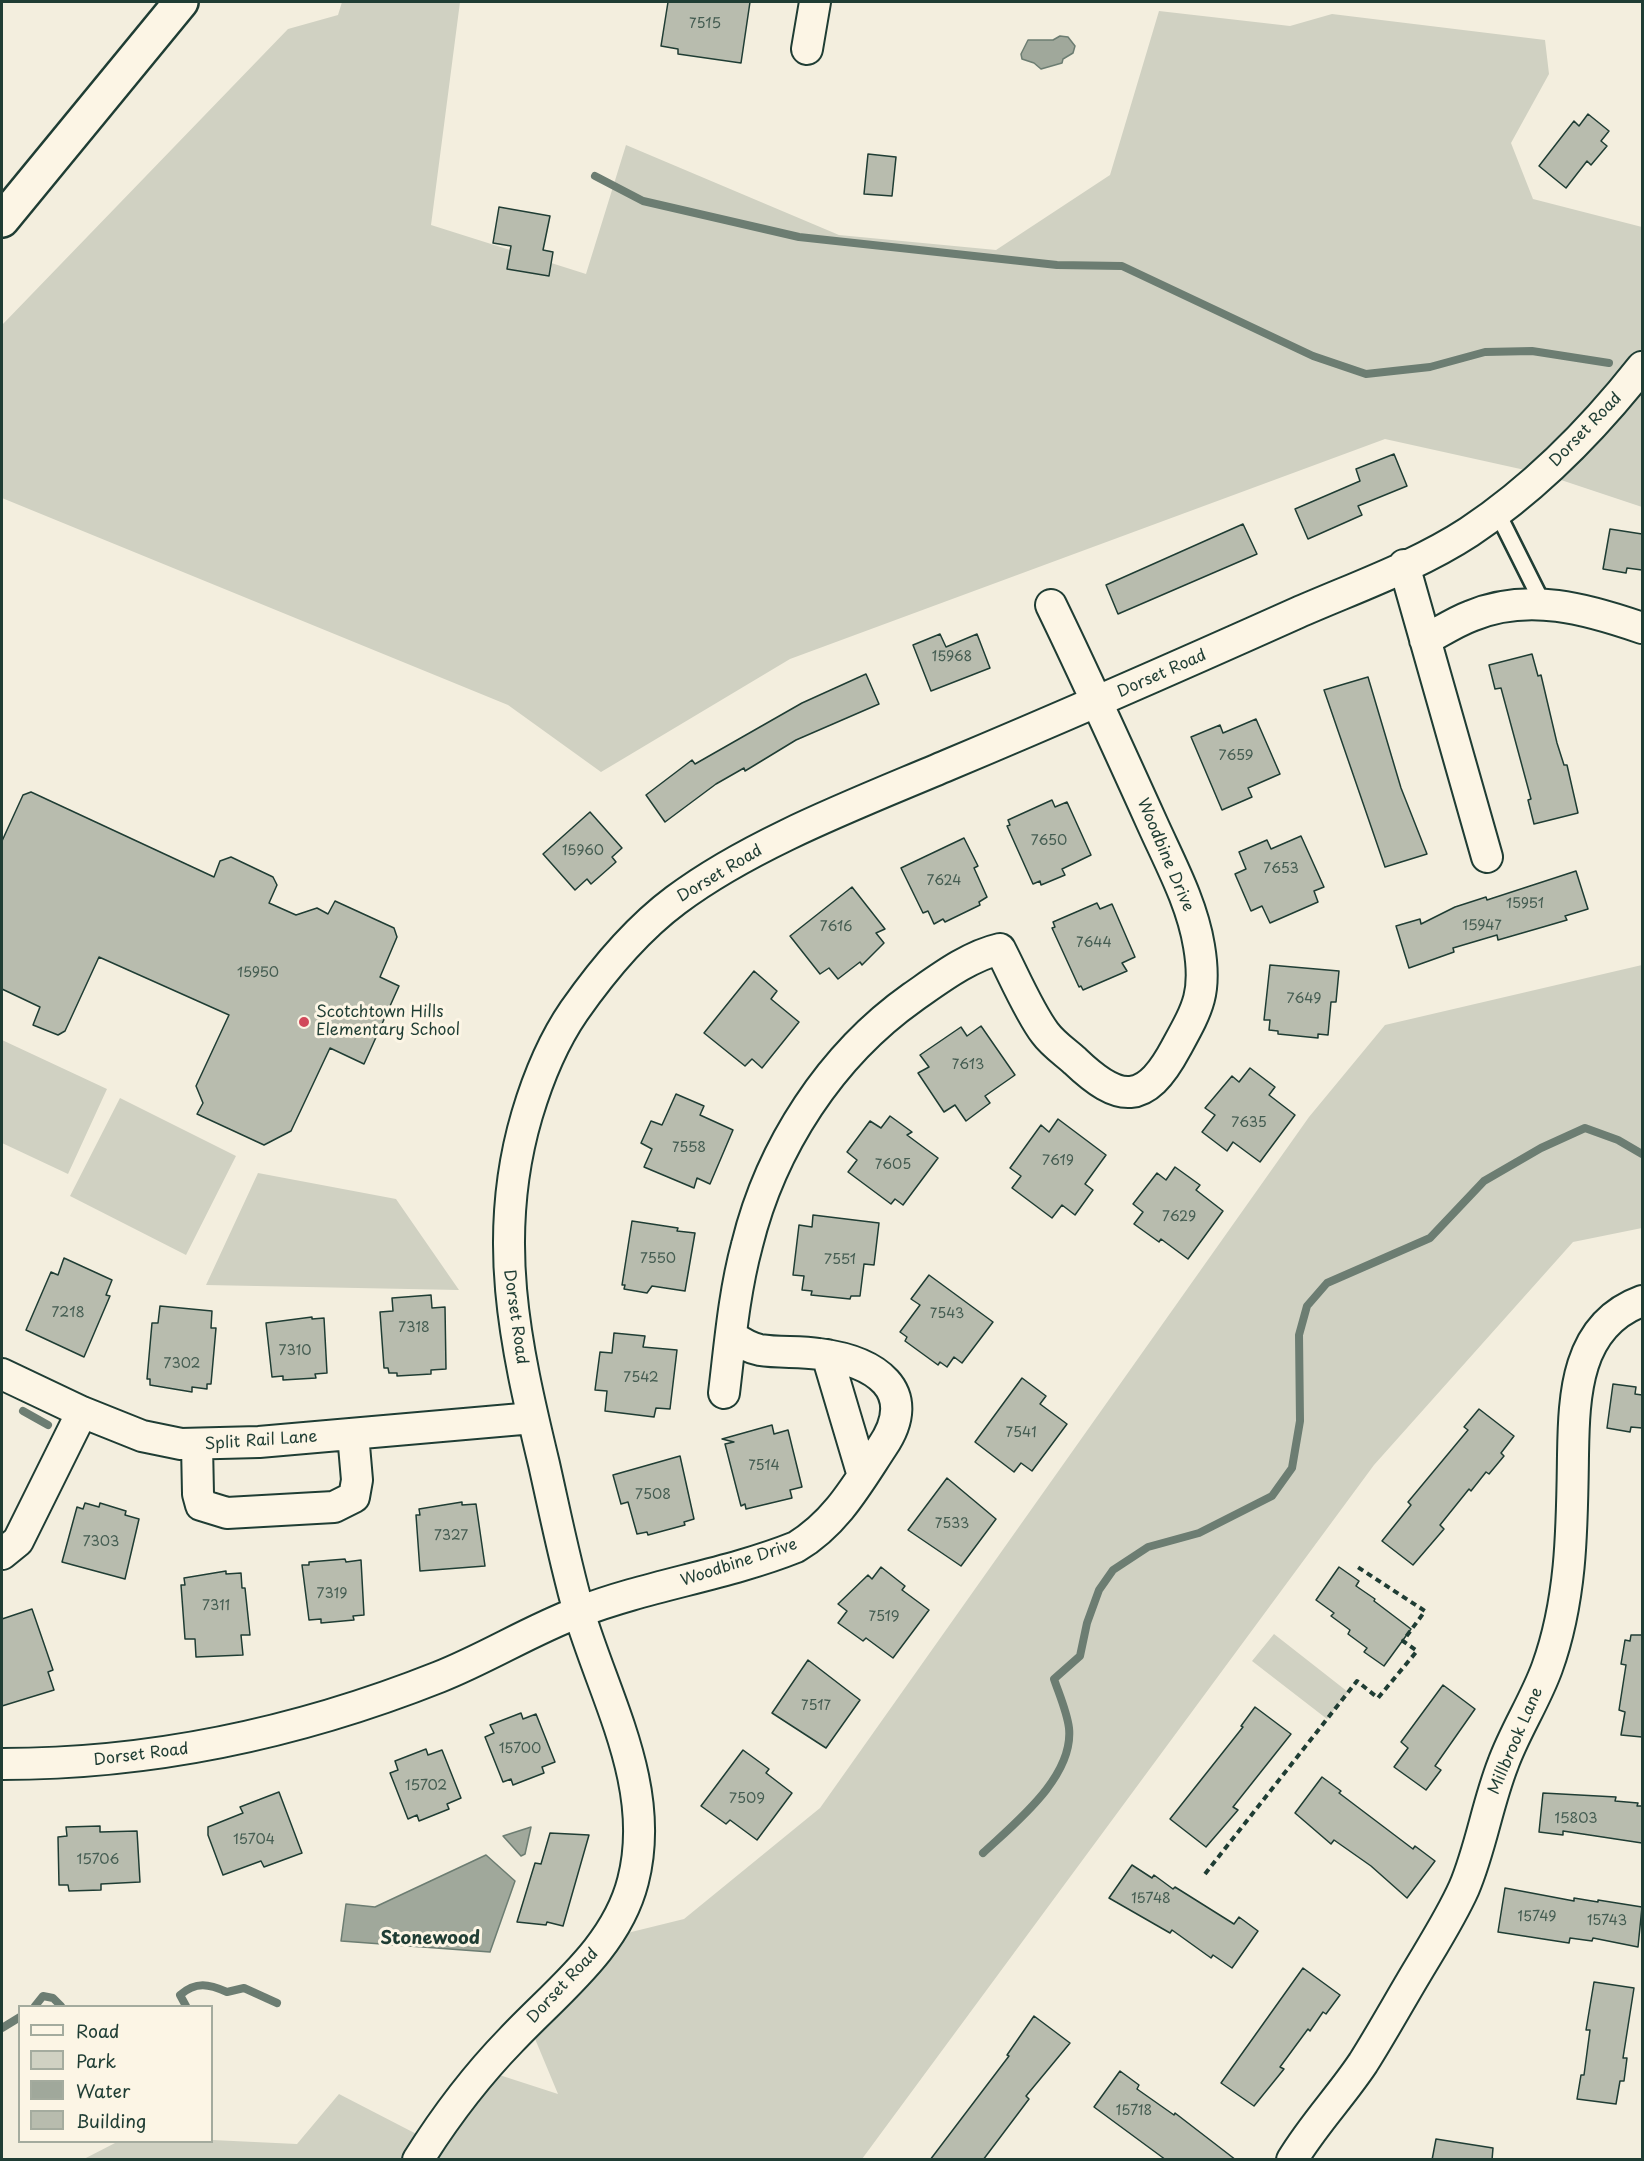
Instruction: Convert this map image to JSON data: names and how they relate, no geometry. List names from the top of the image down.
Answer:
{
  "streets": {
    "street": [
      "Dorset Road",
      "Woodbine Drive",
      "Split Rail Lane",
      "Millbrook Lane"
    ]
  },
  "crossings": [
    ["Dorset Road", "Woodbine Drive"],
    ["Dorset Road", "Split Rail Lane"]
  ],
  "districts": ["Stonewood"],
  "places": ["Scotchtown Hills Elementary School"],
  "house_numbers": [
    "7515",
    "15968",
    "7659",
    "7650",
    "15960",
    "7653",
    "7624",
    "15951",
    "15947",
    "7616",
    "7644",
    "15950",
    "7649",
    "7613",
    "7635",
    "7558",
    "7619",
    "7605",
    "7629",
    "7550",
    "7551",
    "7218",
    "7543",
    "7318",
    "7310",
    "7302",
    "7542",
    "7541",
    "7514",
    "7508",
    "7533",
    "7327",
    "7303",
    "7319",
    "7311",
    "7519",
    "7517",
    "15700",
    "15702",
    "7509",
    "15803",
    "15704",
    "15706",
    "15748",
    "15749",
    "15743",
    "15718"
  ],
  "legend": [
    "Road",
    "Park",
    "Water",
    "Building"
  ]
}
